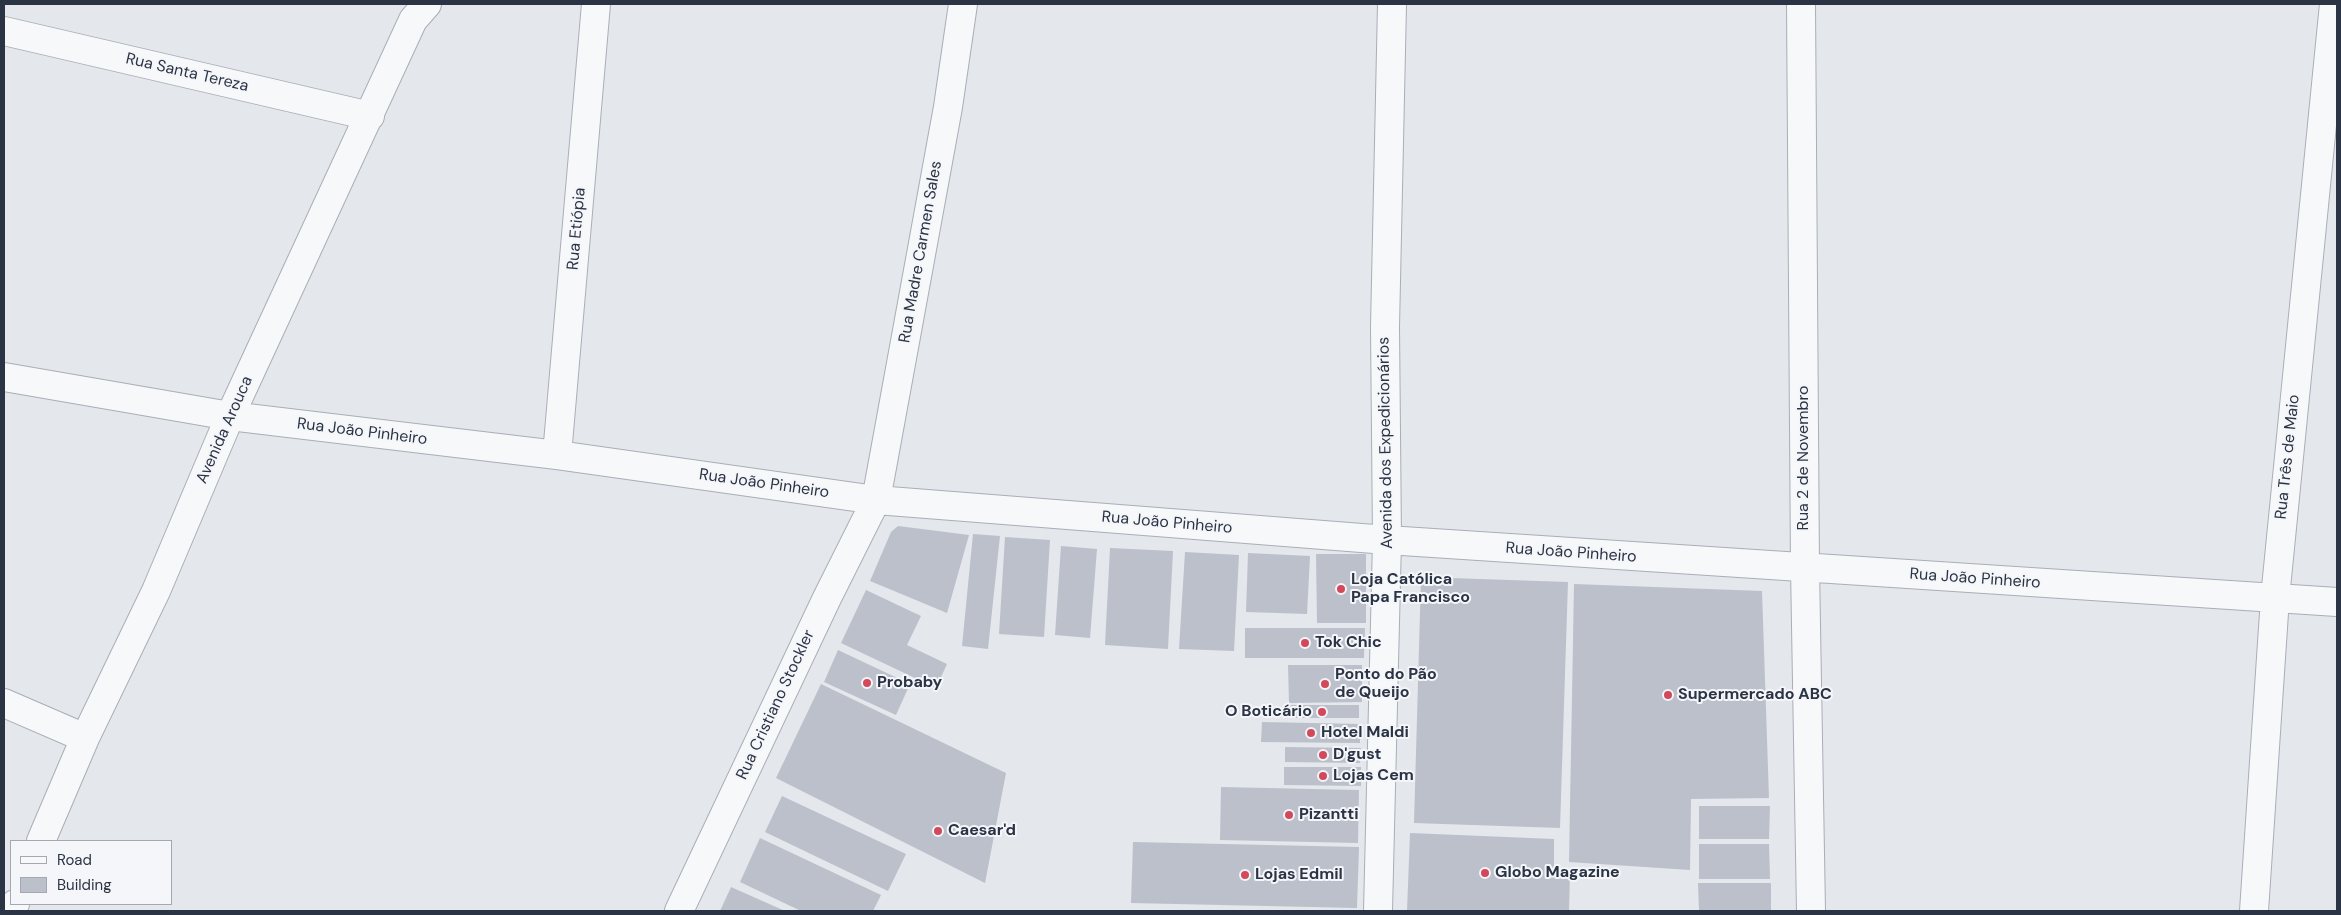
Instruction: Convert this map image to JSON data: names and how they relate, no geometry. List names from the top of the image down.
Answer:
{
  "streets": {
    "street": [
      "Rua Santa Tereza",
      "Rua Etiópia",
      "Rua Madre Carmen Sales",
      "Avenida Arouca",
      "Rua João Pinheiro",
      "Avenida dos Expedicionários",
      "Rua Três de Maio",
      "Rua 2 de Novembro",
      "Rua Cristiano Stockler"
    ]
  },
  "crossings": [
    ["Rua Santa Tereza", "Avenida Arouca"],
    ["Rua Etiópia", "Rua João Pinheiro"],
    ["Rua Madre Carmen Sales", "Rua João Pinheiro"],
    ["Rua Madre Carmen Sales", "Rua Cristiano Stockler"],
    ["Avenida Arouca", "Rua João Pinheiro"],
    ["Rua João Pinheiro", "Avenida dos Expedicionários"],
    ["Rua João Pinheiro", "Rua Três de Maio"],
    ["Rua João Pinheiro", "Rua 2 de Novembro"],
    ["Rua João Pinheiro", "Rua Cristiano Stockler"]
  ],
  "places": [
    "Loja Católica Papa Francisco",
    "Tok Chic",
    "Probaby",
    "Ponto do Pão de Queijo",
    "Supermercado ABC",
    "O Boticário",
    "Hotel Maldi",
    "D'gust",
    "Lojas Cem",
    "Pizantti",
    "Caesar'd",
    "Globo Magazine",
    "Lojas Edmil"
  ],
  "legend": ["Road", "Building"]
}
